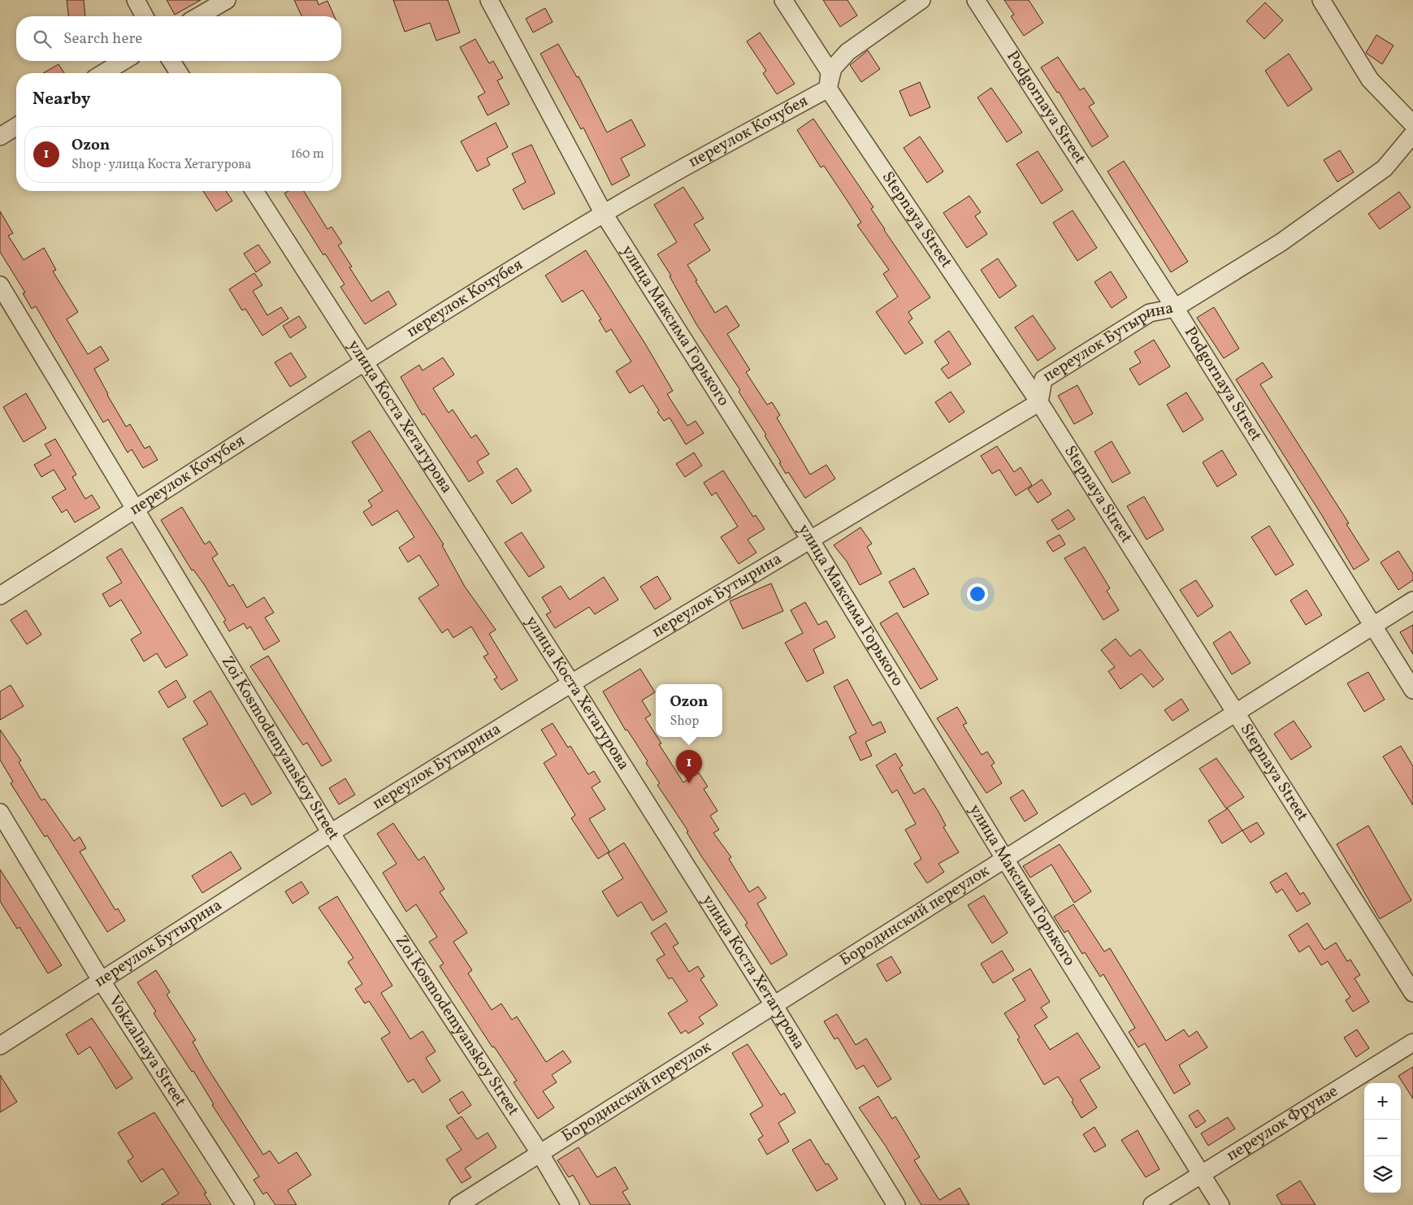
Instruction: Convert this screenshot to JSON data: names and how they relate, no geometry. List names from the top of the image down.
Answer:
{
  "streets": {
    "street": [
      "Podgornaya Street",
      "переулок Кочубея",
      "Stepnaya Street",
      "улица Максима Горького",
      "переулок Бутырина",
      "улица Коста Хетагурова",
      "Zoi Kosmodemyanskoy Street",
      "Бородинский переулок",
      "Vokzalnaya Street",
      "переулок Фрунзе"
    ]
  },
  "crossings": [
    ["Podgornaya Street", "переулок Бутырина"],
    ["Podgornaya Street", "Бородинский переулок"],
    ["переулок Кочубея", "Stepnaya Street"],
    ["переулок Кочубея", "улица Максима Горького"],
    ["переулок Кочубея", "улица Коста Хетагурова"],
    ["переулок Кочубея", "Zoi Kosmodemyanskoy Street"],
    ["Stepnaya Street", "переулок Бутырина"],
    ["Stepnaya Street", "Бородинский переулок"],
    ["улица Максима Горького", "переулок Бутырина"],
    ["улица Максима Горького", "Бородинский переулок"],
    ["улица Максима Горького", "переулок Фрунзе"],
    ["переулок Бутырина", "улица Коста Хетагурова"],
    ["переулок Бутырина", "Zoi Kosmodemyanskoy Street"],
    ["переулок Бутырина", "Vokzalnaya Street"],
    ["улица Коста Хетагурова", "Бородинский переулок"],
    ["Zoi Kosmodemyanskoy Street", "Бородинский переулок"]
  ],
  "page": {
    "search": "Search here",
    "heading": "Nearby",
    "list": [
      {
        "mark": "1",
        "name": "Ozon",
        "note": "Shop · улица Коста Хетагурова",
        "value": "160 m"
      }
    ],
    "popup": ["Ozon", "Shop"],
    "pins": "1",
    "map_buttons": ["+", "−"]
  }
}
